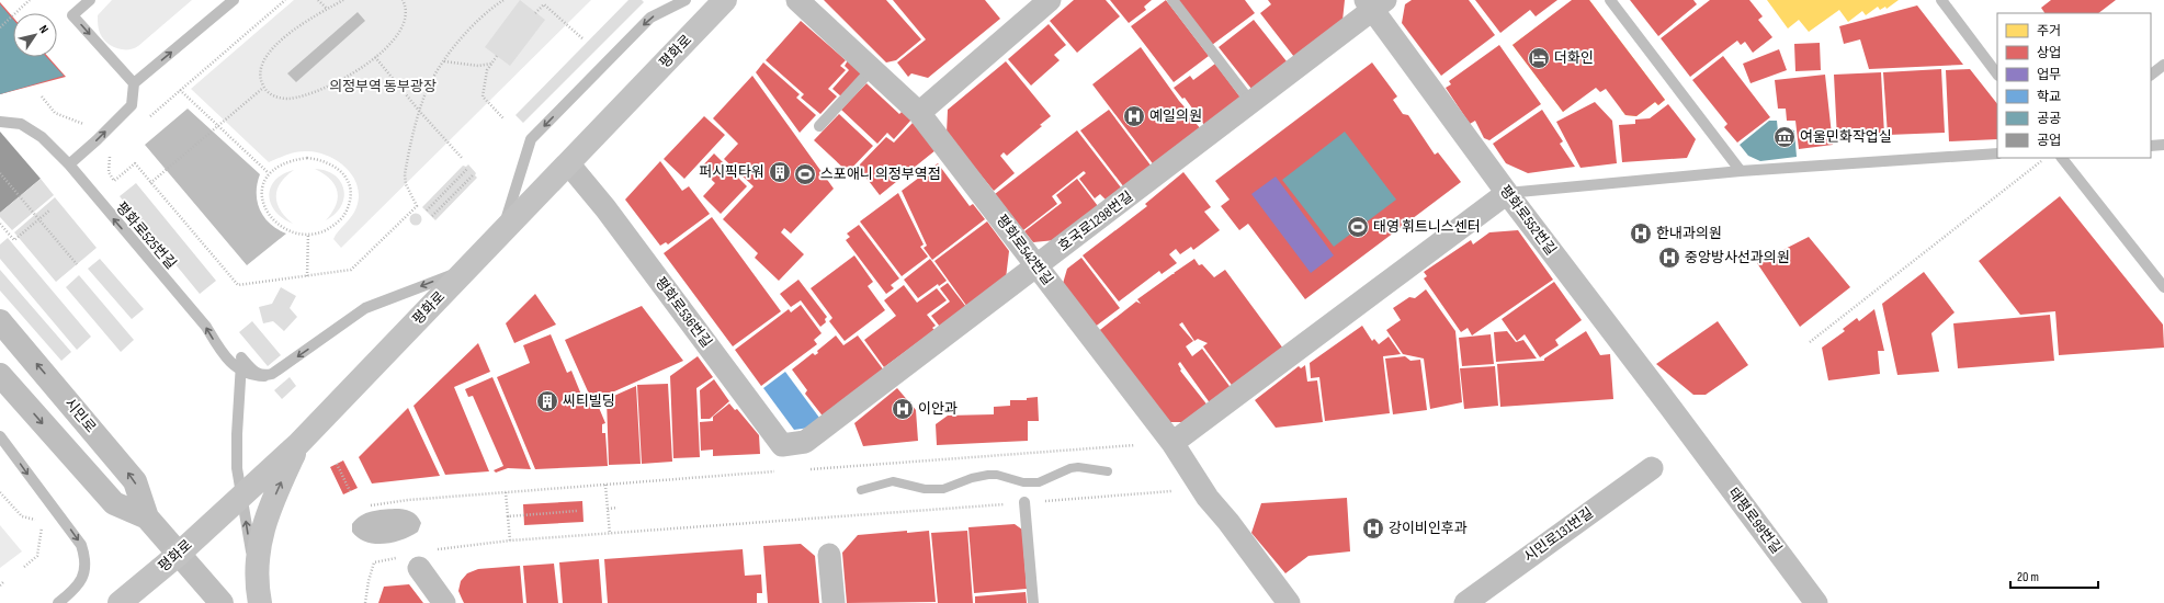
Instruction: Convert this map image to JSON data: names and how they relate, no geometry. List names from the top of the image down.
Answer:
{
  "streets": {
    "main road": ["평화로"],
    "street": [
      "평화로552번길",
      "호국로1298번길",
      "평화로542번길",
      "평화로536번길",
      "시민로",
      "태평로99번길",
      "시민로131번길"
    ],
    "lane": ["평화로525번길"]
  },
  "crossings": [
    ["평화로", "평화로525번길"],
    ["평화로", "평화로536번길"],
    ["평화로", "시민로"],
    ["평화로552번길", "호국로1298번길"],
    ["평화로552번길", "태평로99번길"],
    ["호국로1298번길", "평화로542번길"],
    ["호국로1298번길", "평화로536번길"]
  ],
  "parks": ["의정부역 동부광장"],
  "places": {
    "hotel": ["더화인"],
    "hospital": [
      "예일의원",
      "한내과의원",
      "중앙방사선과의원",
      "이안과",
      "강이비인후과"
    ],
    "museum": ["여울민화작업실"],
    "building": ["퍼시픽타워", "씨티빌딩"],
    "sports": ["스포애니 의정부역점", "태영 휘트니스센터"]
  },
  "legend": [
    "주거",
    "상업",
    "업무",
    "학교",
    "공공",
    "공업"
  ],
  "scale_bar": "20 m",
  "north": "top right"
}
